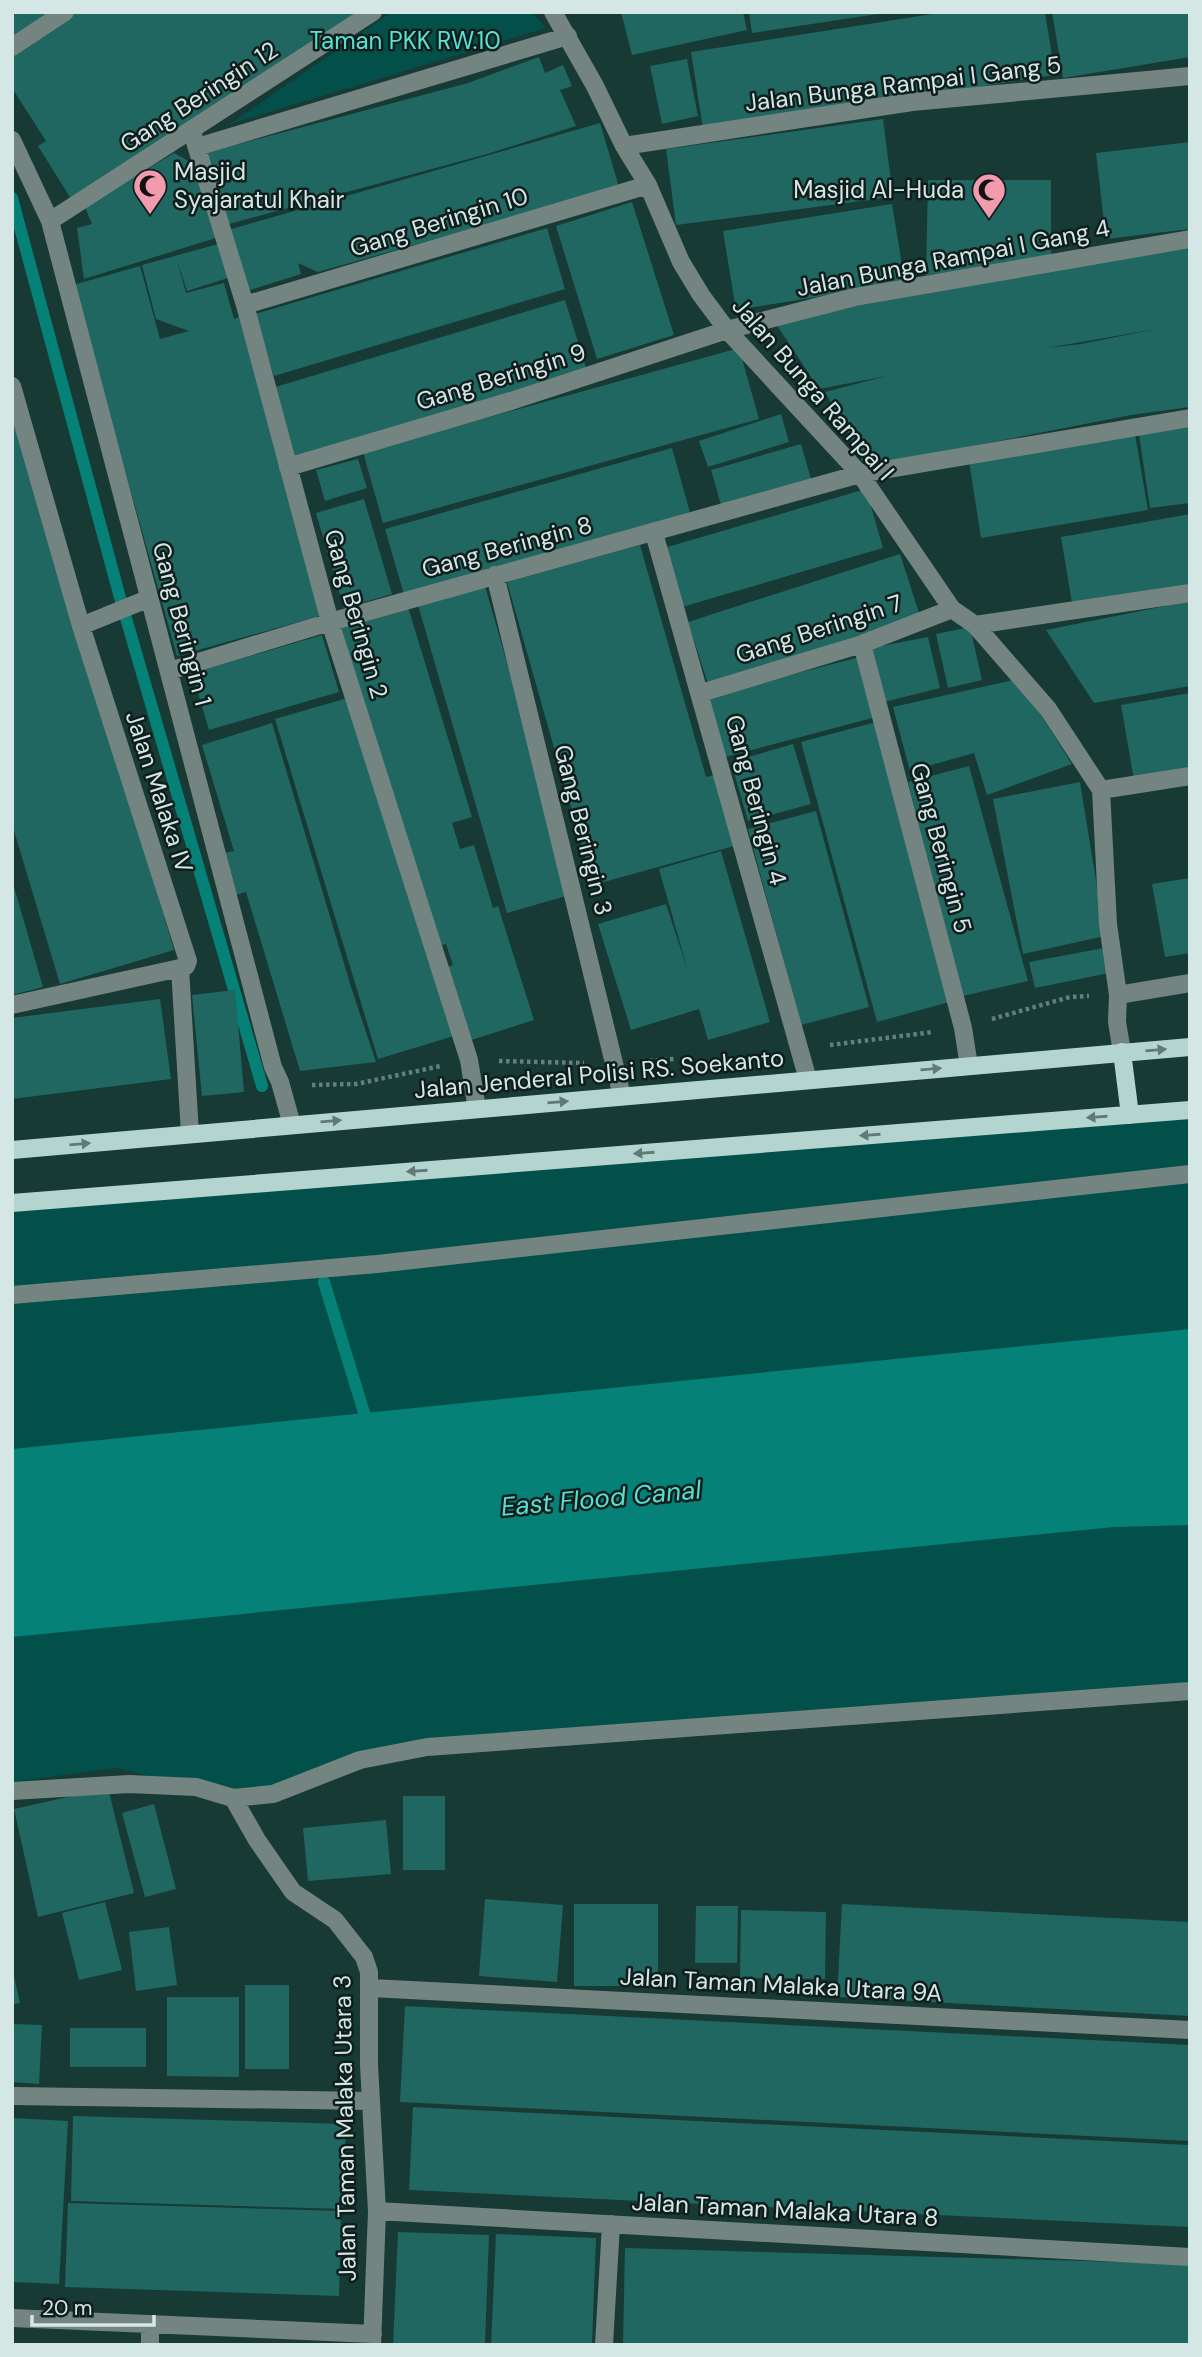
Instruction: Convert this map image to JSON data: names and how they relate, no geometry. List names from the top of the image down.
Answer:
{
  "streets": {
    "main road": ["Jalan Jenderal Polisi RS. Soekanto"],
    "street": [
      "Jalan Bunga Rampai I Gang 5",
      "Gang Beringin 12",
      "Gang Beringin 10",
      "Jalan Bunga Rampai I Gang 4",
      "Gang Beringin 9",
      "Jalan Bunga Rampai I",
      "Gang Beringin 8",
      "Gang Beringin 2",
      "Gang Beringin 1",
      "Gang Beringin 7",
      "Jalan Malaka IV",
      "Gang Beringin 4",
      "Gang Beringin 3",
      "Gang Beringin 5",
      "Jalan Taman Malaka Utara 9A",
      "Jalan Taman Malaka Utara 3",
      "Jalan Taman Malaka Utara 8"
    ]
  },
  "crossings": [
    ["Jalan Bunga Rampai I Gang 5", "Jalan Bunga Rampai I"],
    ["Gang Beringin 12", "Gang Beringin 2"],
    ["Gang Beringin 12", "Gang Beringin 1"],
    ["Gang Beringin 10", "Jalan Bunga Rampai I"],
    ["Gang Beringin 10", "Gang Beringin 2"],
    ["Jalan Bunga Rampai I Gang 4", "Gang Beringin 9"],
    ["Jalan Bunga Rampai I Gang 4", "Jalan Bunga Rampai I"],
    ["Gang Beringin 9", "Jalan Bunga Rampai I"],
    ["Gang Beringin 9", "Gang Beringin 2"],
    ["Jalan Bunga Rampai I", "Gang Beringin 8"],
    ["Jalan Bunga Rampai I", "Gang Beringin 7"],
    ["Gang Beringin 8", "Gang Beringin 2"],
    ["Gang Beringin 8", "Gang Beringin 1"],
    ["Gang Beringin 8", "Gang Beringin 4"],
    ["Gang Beringin 8", "Gang Beringin 3"],
    ["Gang Beringin 2", "Jalan Jenderal Polisi RS. Soekanto"],
    ["Gang Beringin 1", "Jalan Jenderal Polisi RS. Soekanto"],
    ["Gang Beringin 7", "Gang Beringin 4"],
    ["Gang Beringin 7", "Gang Beringin 5"],
    ["Jalan Malaka IV", "Jalan Jenderal Polisi RS. Soekanto"],
    ["Gang Beringin 4", "Jalan Jenderal Polisi RS. Soekanto"],
    ["Gang Beringin 3", "Jalan Jenderal Polisi RS. Soekanto"],
    ["Gang Beringin 5", "Jalan Jenderal Polisi RS. Soekanto"],
    ["Jalan Taman Malaka Utara 9A", "Jalan Taman Malaka Utara 3"],
    ["Jalan Taman Malaka Utara 3", "Jalan Taman Malaka Utara 8"]
  ],
  "water": ["East Flood Canal"],
  "parks": ["Taman PKK RW.10"],
  "places": {
    "mosque": ["Masjid Syajaratul Khair", "Masjid Al-Huda"]
  },
  "scale_bar": "20 m"
}
